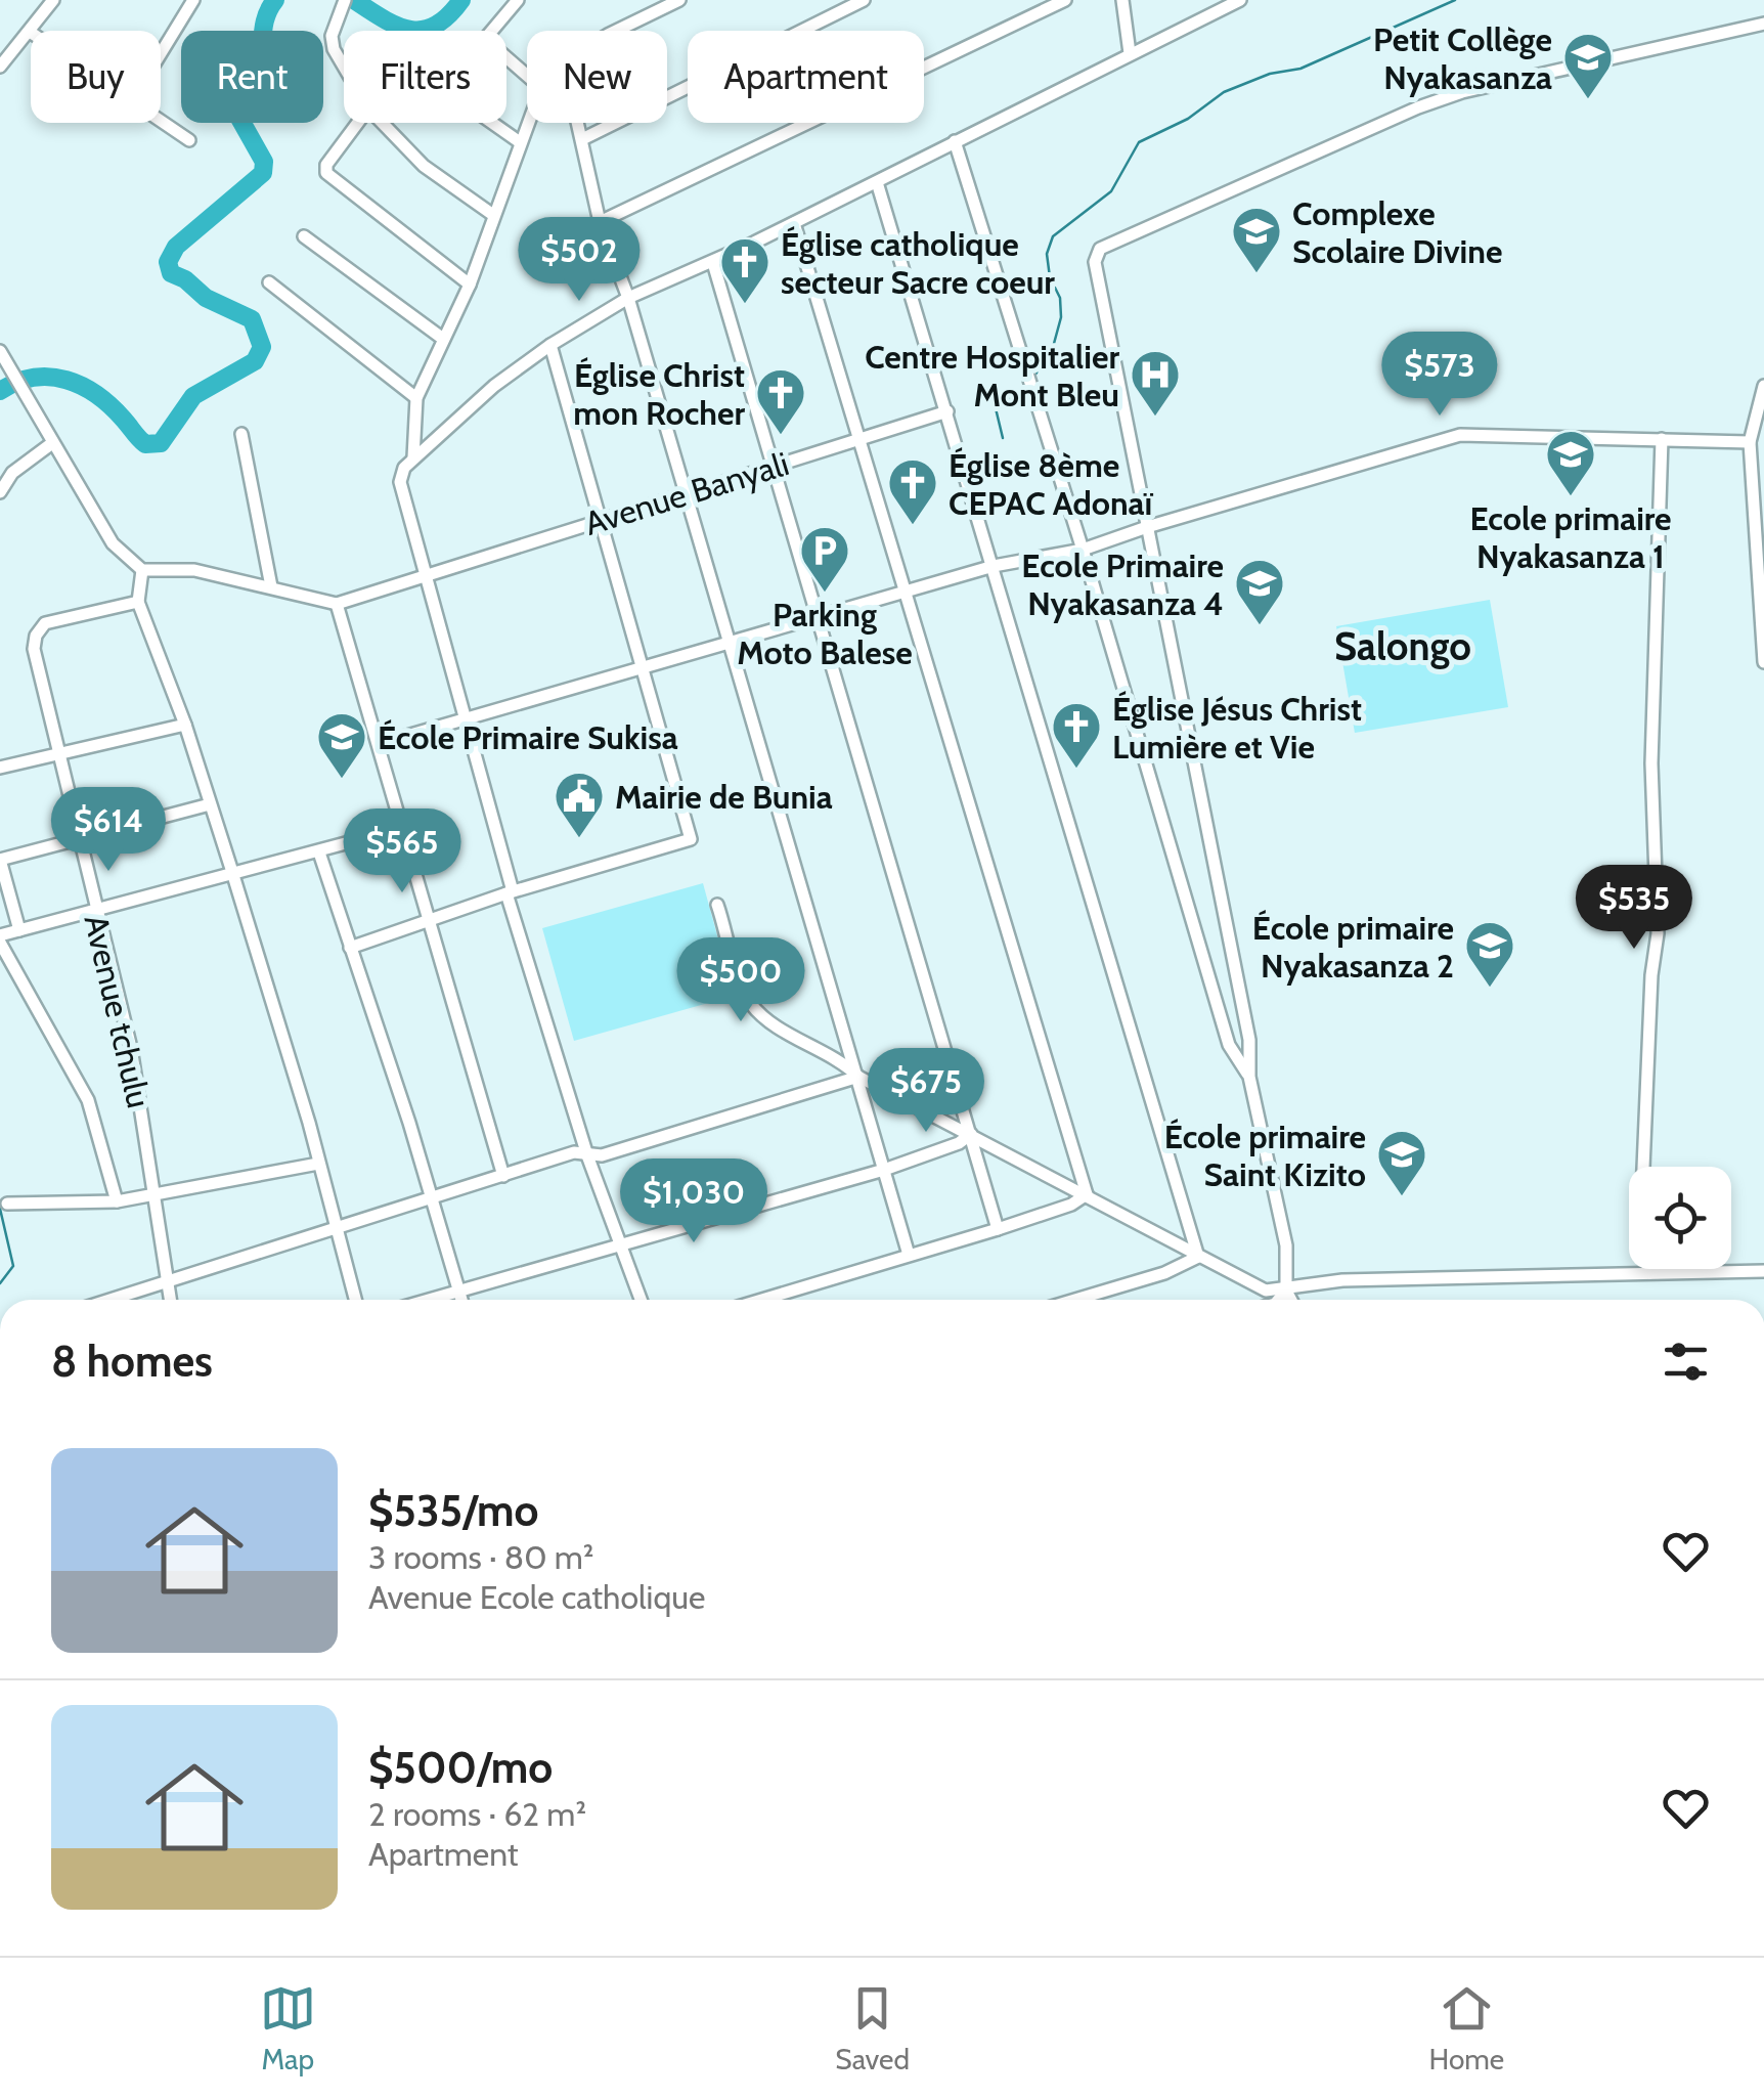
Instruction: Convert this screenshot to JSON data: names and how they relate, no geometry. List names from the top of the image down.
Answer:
{
  "streets": {
    "street": ["Avenue Banyali", "Avenue tchulu"]
  },
  "districts": ["Salongo"],
  "places": {
    "school or university": [
      "Petit Collège Nyakasanza",
      "Complexe Scolaire Divine",
      "Ecole primaire Nyakasanza 1",
      "Ecole Primaire Nyakasanza 4",
      "École Primaire Sukisa",
      "École primaire Nyakasanza 2",
      "École primaire Saint Kizito"
    ],
    "church": [
      "Église catholique secteur Sacre coeur",
      "Église Christ mon Rocher",
      "Église 8ème CEPAC Adonaï",
      "Église Jésus Christ Lumière et Vie"
    ],
    "hospital": ["Centre Hospitalier Mont Bleu"],
    "parking": ["Parking Moto Balese"],
    "public building": ["Mairie de Bunia"]
  },
  "page": {
    "chip": [
      "Buy",
      "Rent",
      "Filters",
      "New",
      "Apartment"
    ],
    "price": [
      "$502",
      "$573",
      "$614",
      "$565",
      "$535",
      "$500",
      "$675",
      "$1,030"
    ],
    "heading": "8 homes",
    "list": [
      {
        "name": "$535/mo",
        "note": "3 rooms · 80 m² · Avenue Ecole catholique"
      },
      {
        "name": "$500/mo",
        "note": "2 rooms · 62 m² · Apartment"
      }
    ],
    "tabs": ["Map", "Saved", "Home"]
  }
}
